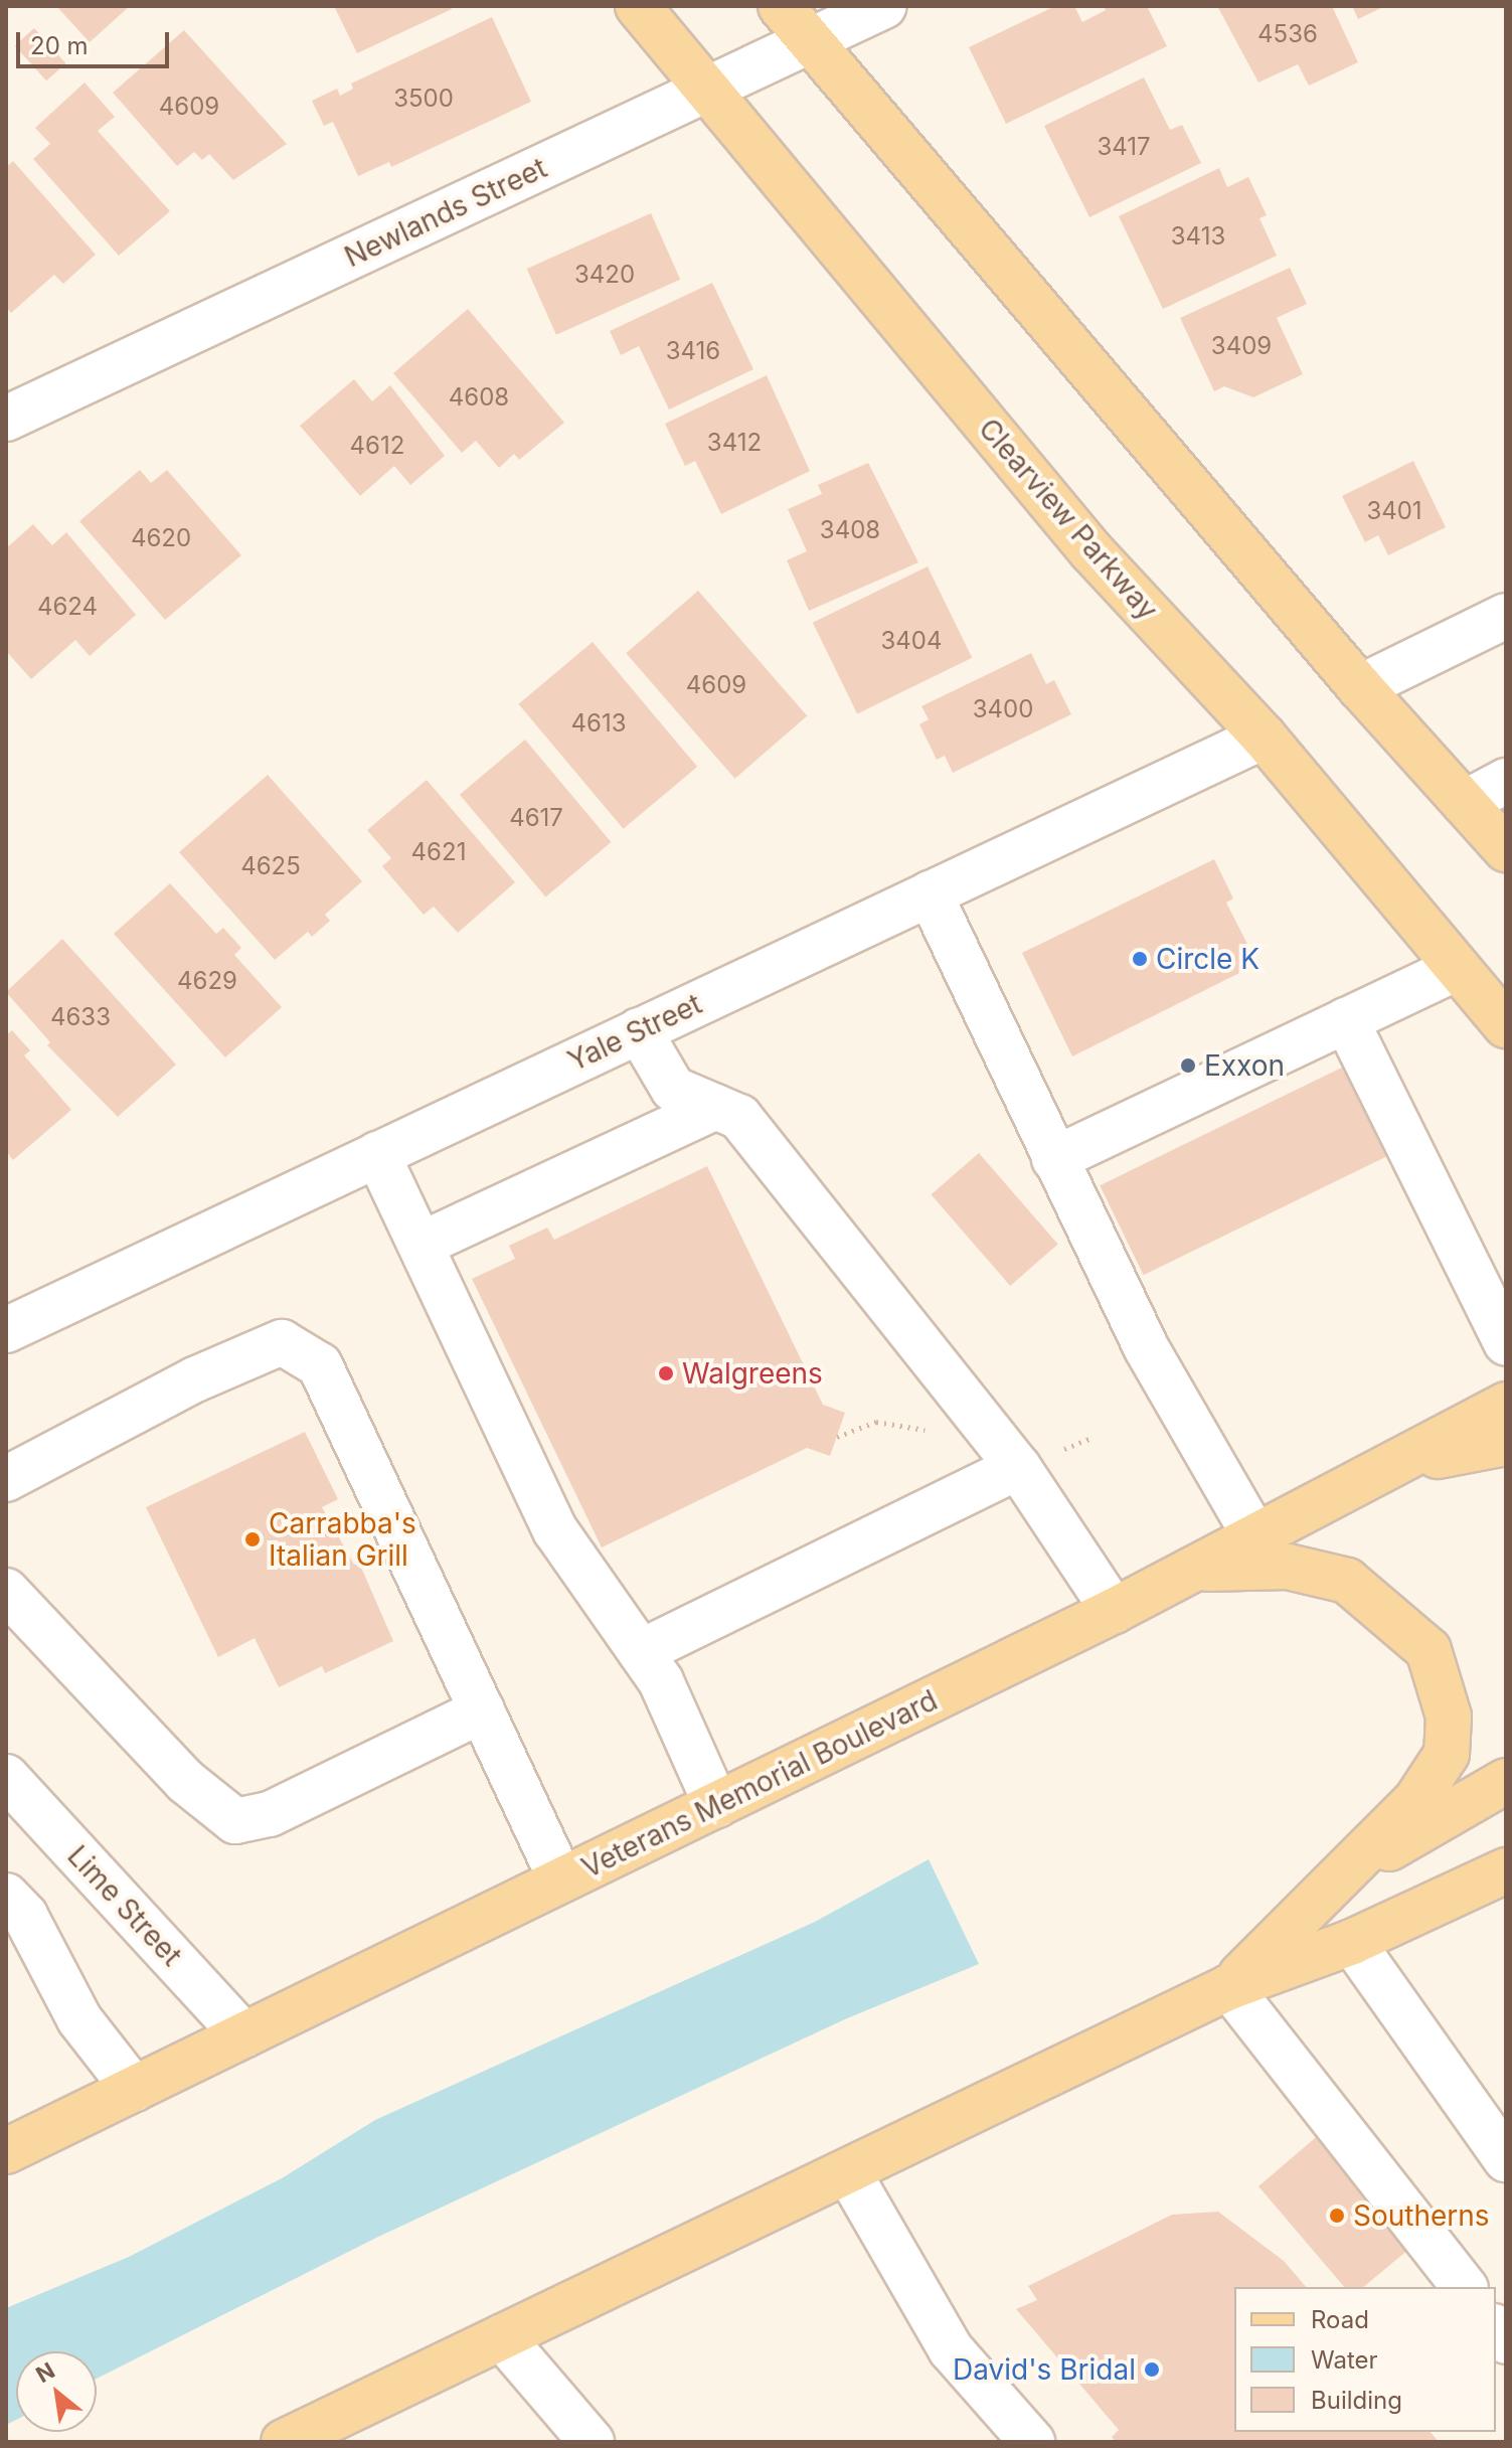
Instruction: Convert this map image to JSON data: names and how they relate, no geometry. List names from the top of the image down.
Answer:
{
  "streets": {
    "main road": ["Clearview Parkway", "Veterans Memorial Boulevard"],
    "street": ["Newlands Street", "Yale Street", "Lime Street"]
  },
  "crossings": [
    ["Newlands Street", "Clearview Parkway"],
    ["Clearview Parkway", "Yale Street"],
    ["Veterans Memorial Boulevard", "Lime Street"]
  ],
  "places": [
    "Circle K",
    "Exxon",
    "Walgreens",
    "Carrabba's Italian Grill",
    "Southerns",
    "David's Bridal"
  ],
  "house_numbers": [
    "4536",
    "3500",
    "4609",
    "3417",
    "3413",
    "3420",
    "3409",
    "3416",
    "4608",
    "3412",
    "4612",
    "3401",
    "3408",
    "4620",
    "4624",
    "3404",
    "4609",
    "3400",
    "4613",
    "4617",
    "4621",
    "4625",
    "4629",
    "4633"
  ],
  "legend": ["Road", "Water", "Building"],
  "scale_bar": "20 m",
  "north": "top left"
}
